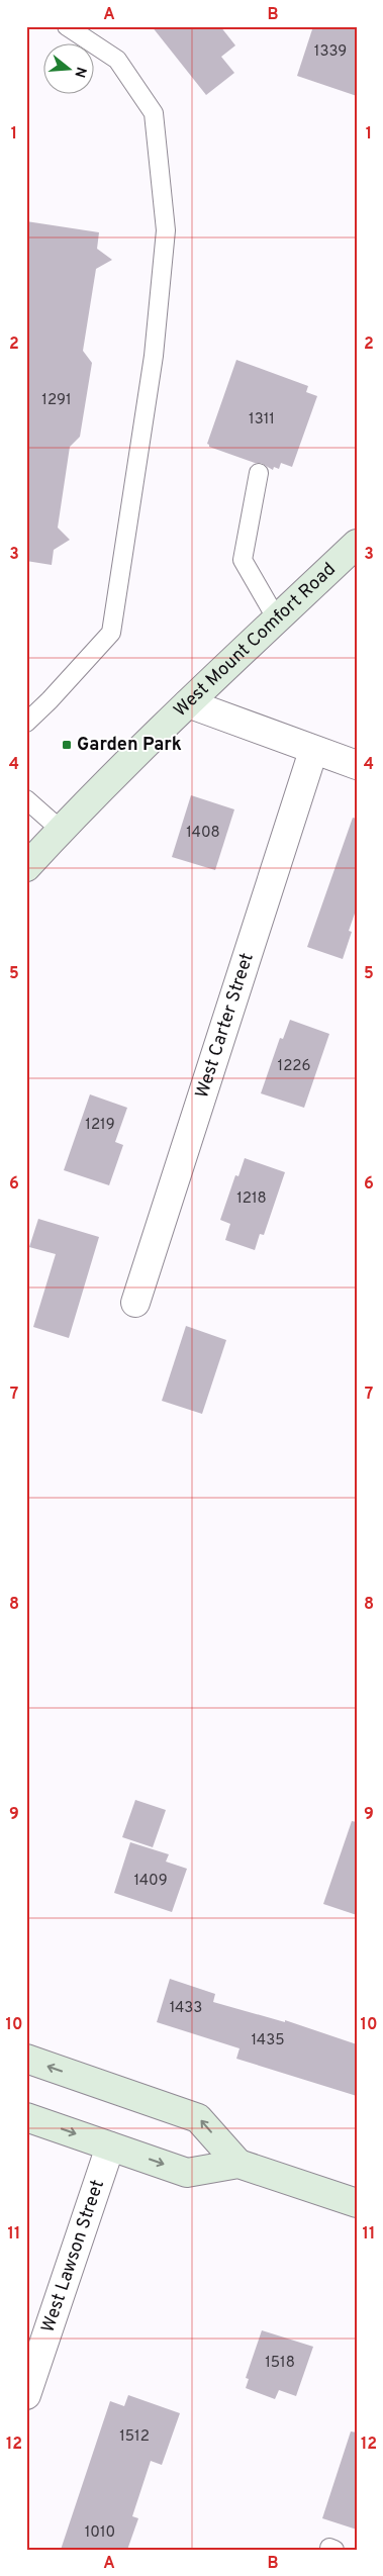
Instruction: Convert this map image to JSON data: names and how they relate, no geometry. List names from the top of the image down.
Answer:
{
  "streets": {
    "main road": ["West Mount Comfort Road"],
    "street": ["West Carter Street", "West Lawson Street"]
  },
  "places": {
    "transit": ["Garden Park"]
  },
  "house_numbers": [
    "1339",
    "1291",
    "1311",
    "1408",
    "1226",
    "1219",
    "1218",
    "1409",
    "1433",
    "1435",
    "1518",
    "1512",
    "1010"
  ],
  "north": "right",
  "grid": {
    "columns": ["A", "B"],
    "rows": [
      "1",
      "2",
      "3",
      "4",
      "5",
      "6",
      "7",
      "8",
      "9",
      "10",
      "11",
      "12"
    ]
  }
}
